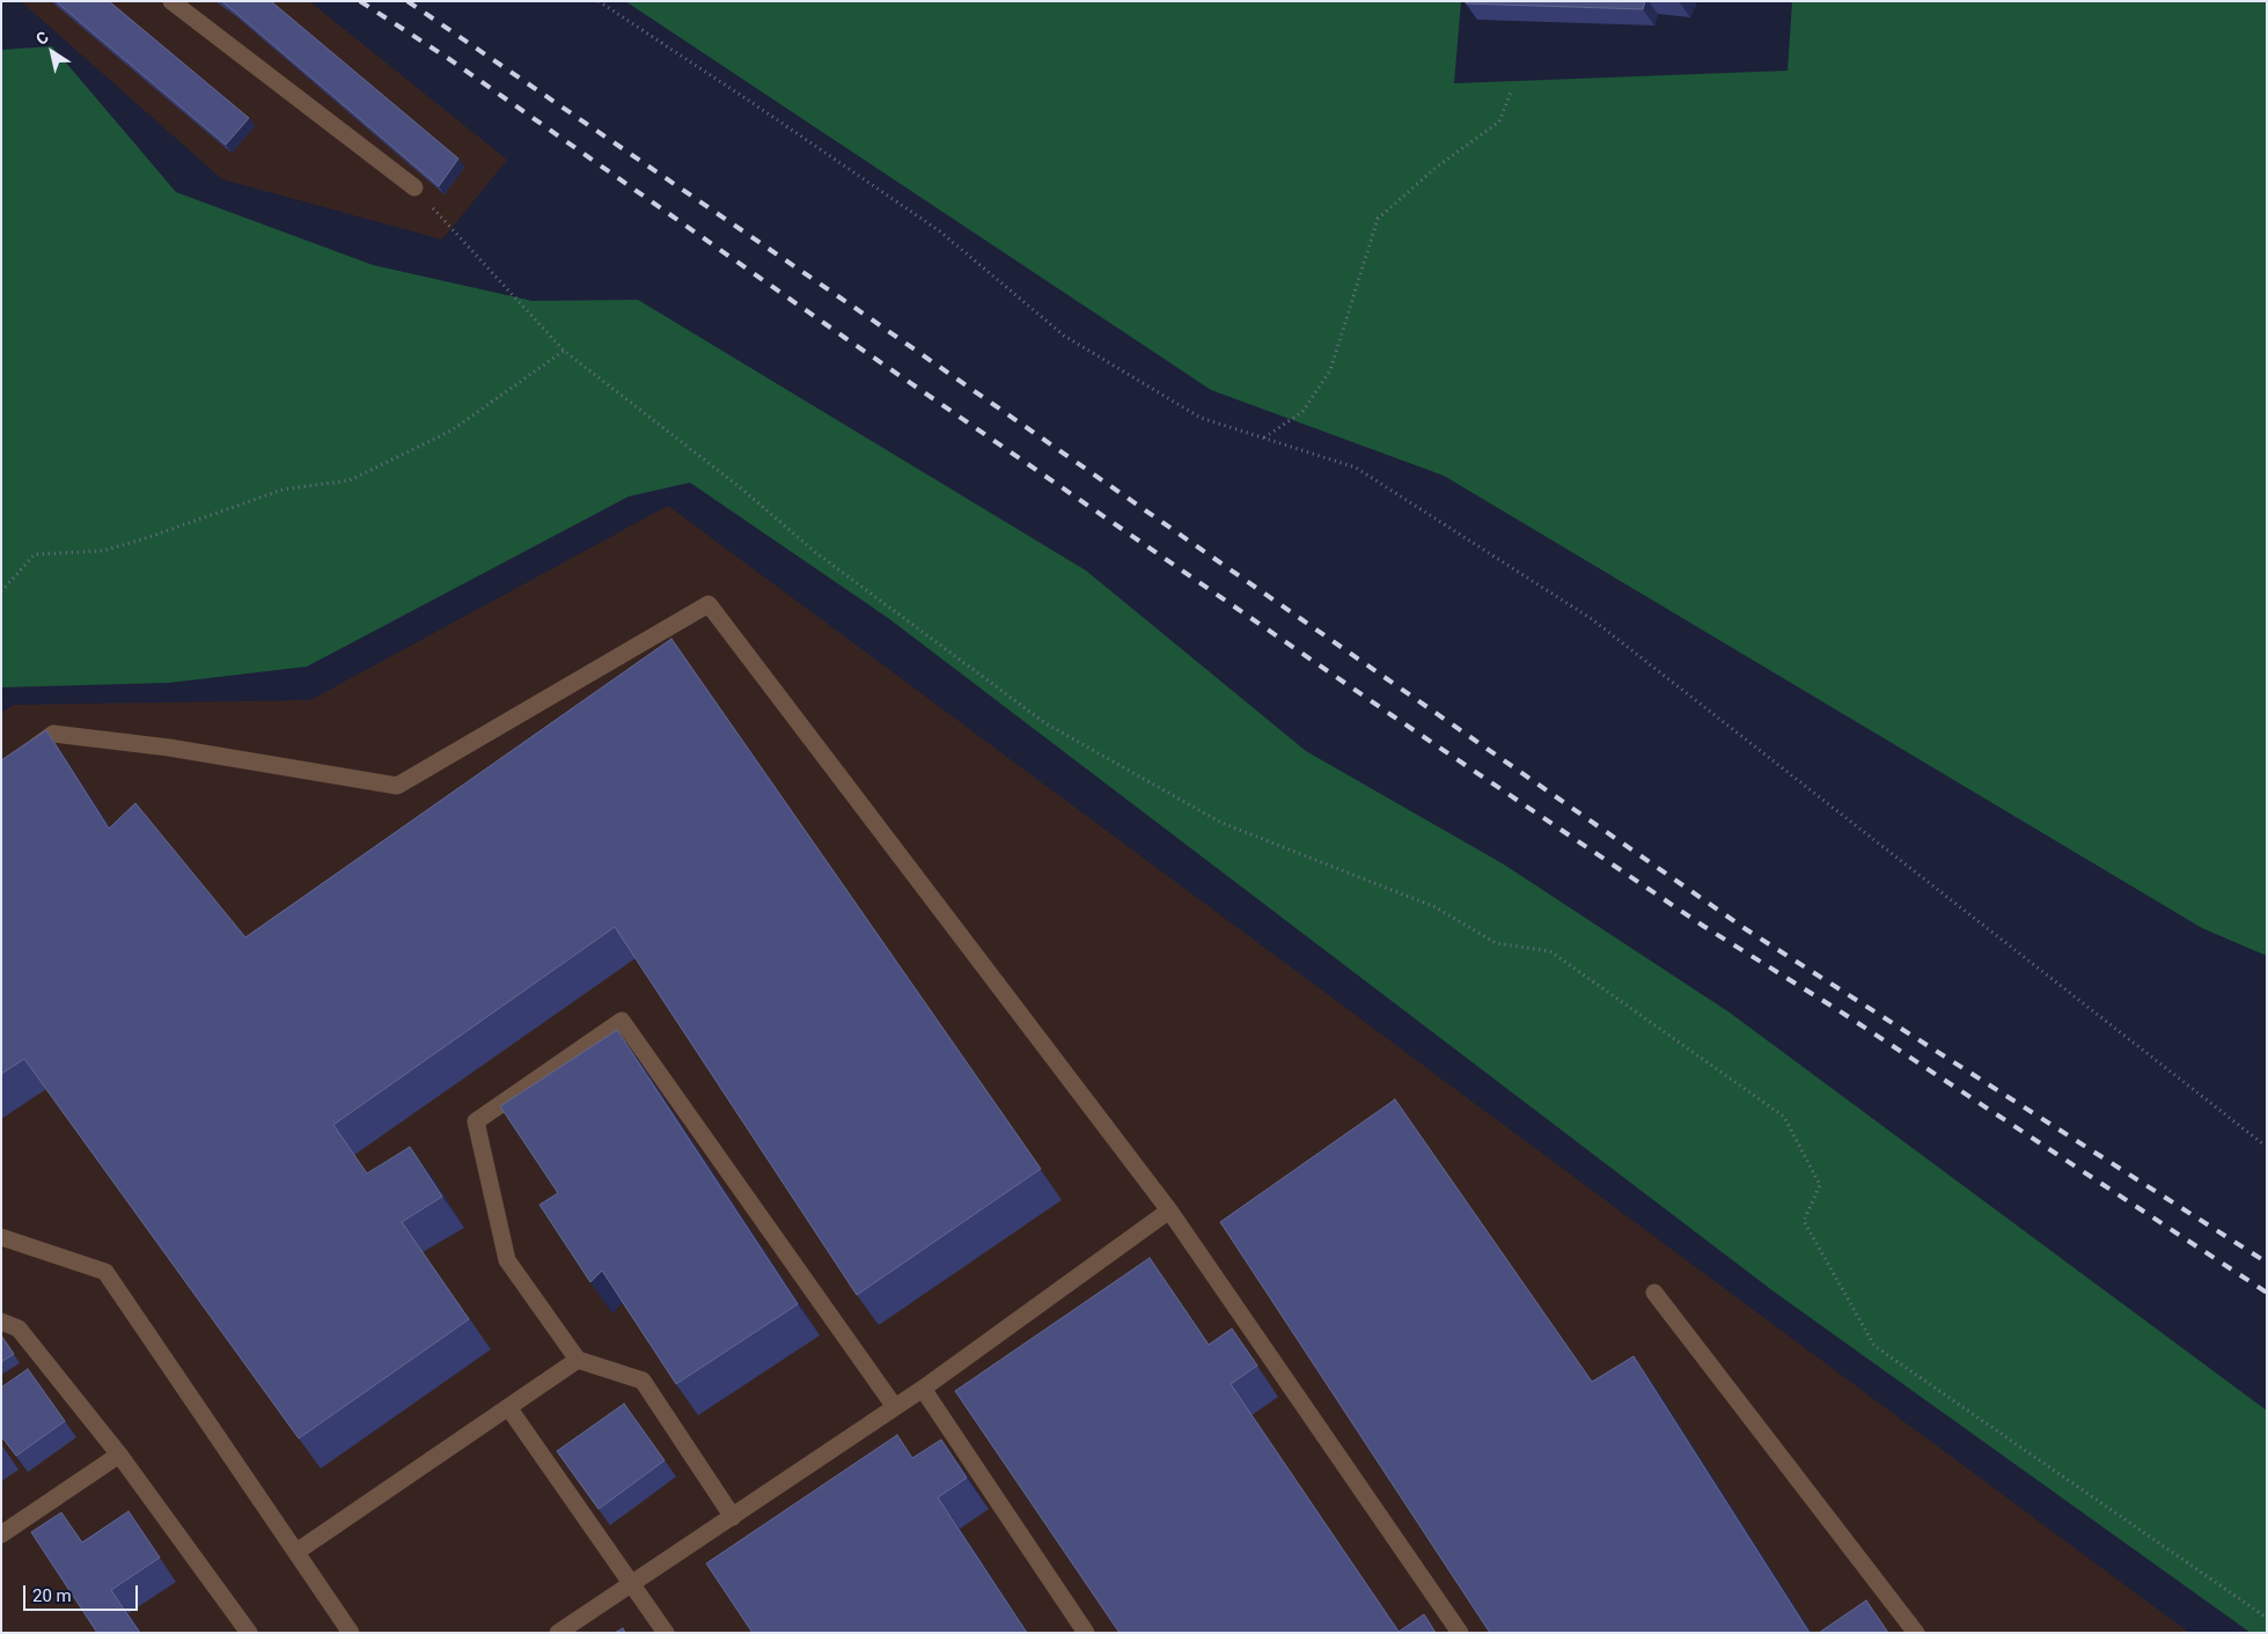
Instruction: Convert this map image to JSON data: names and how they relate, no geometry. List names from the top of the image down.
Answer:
{
  "scale_bar": "20 m",
  "north": "top left"
}
